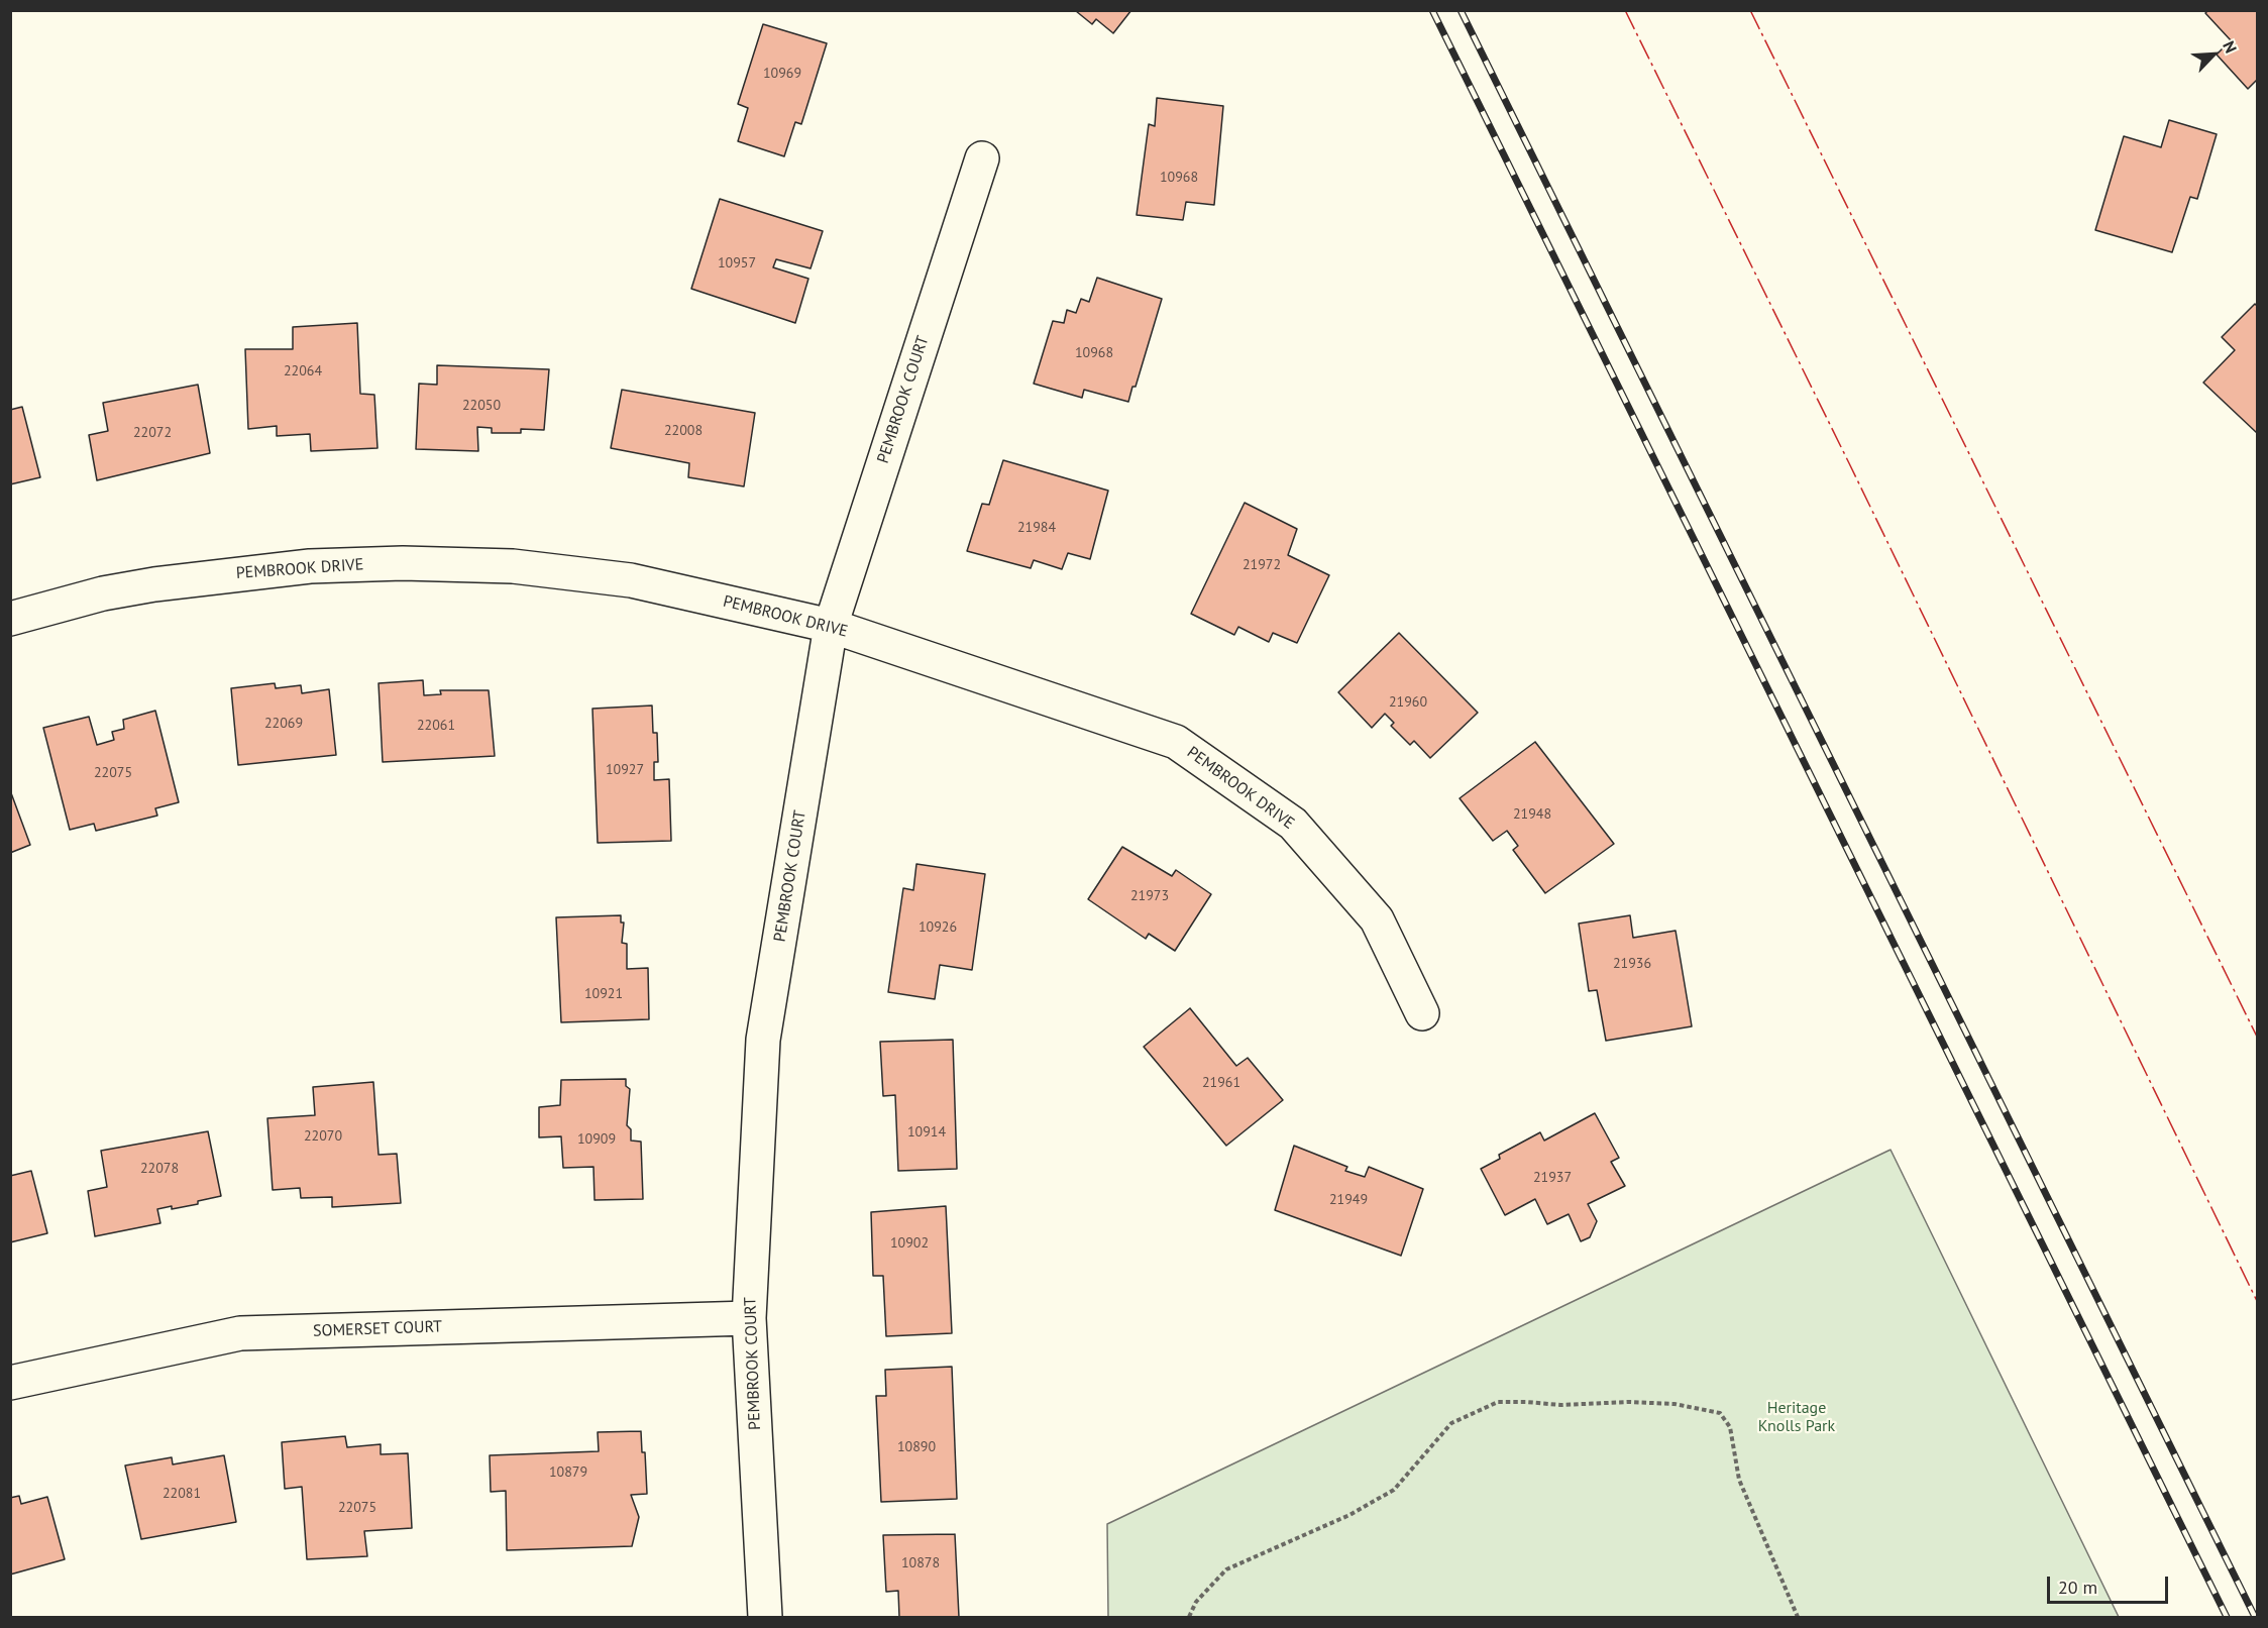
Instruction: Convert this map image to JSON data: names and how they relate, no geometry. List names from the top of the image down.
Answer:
{
  "streets": {
    "street": ["PEMBROOK COURT", "PEMBROOK DRIVE", "SOMERSET COURT"]
  },
  "crossings": [
    ["PEMBROOK COURT", "PEMBROOK DRIVE"],
    ["PEMBROOK COURT", "SOMERSET COURT"]
  ],
  "parks": ["Heritage Knolls Park"],
  "house_numbers": [
    "10969",
    "10968",
    "10957",
    "10968",
    "22064",
    "22050",
    "22008",
    "22072",
    "21984",
    "21972",
    "21960",
    "22069",
    "22061",
    "10927",
    "22075",
    "21948",
    "21973",
    "10926",
    "21936",
    "10921",
    "21961",
    "10914",
    "22070",
    "10909",
    "22078",
    "21937",
    "21949",
    "10902",
    "10890",
    "10879",
    "22081",
    "22075",
    "10878"
  ],
  "scale_bar": "20 m",
  "north": "top right"
}
